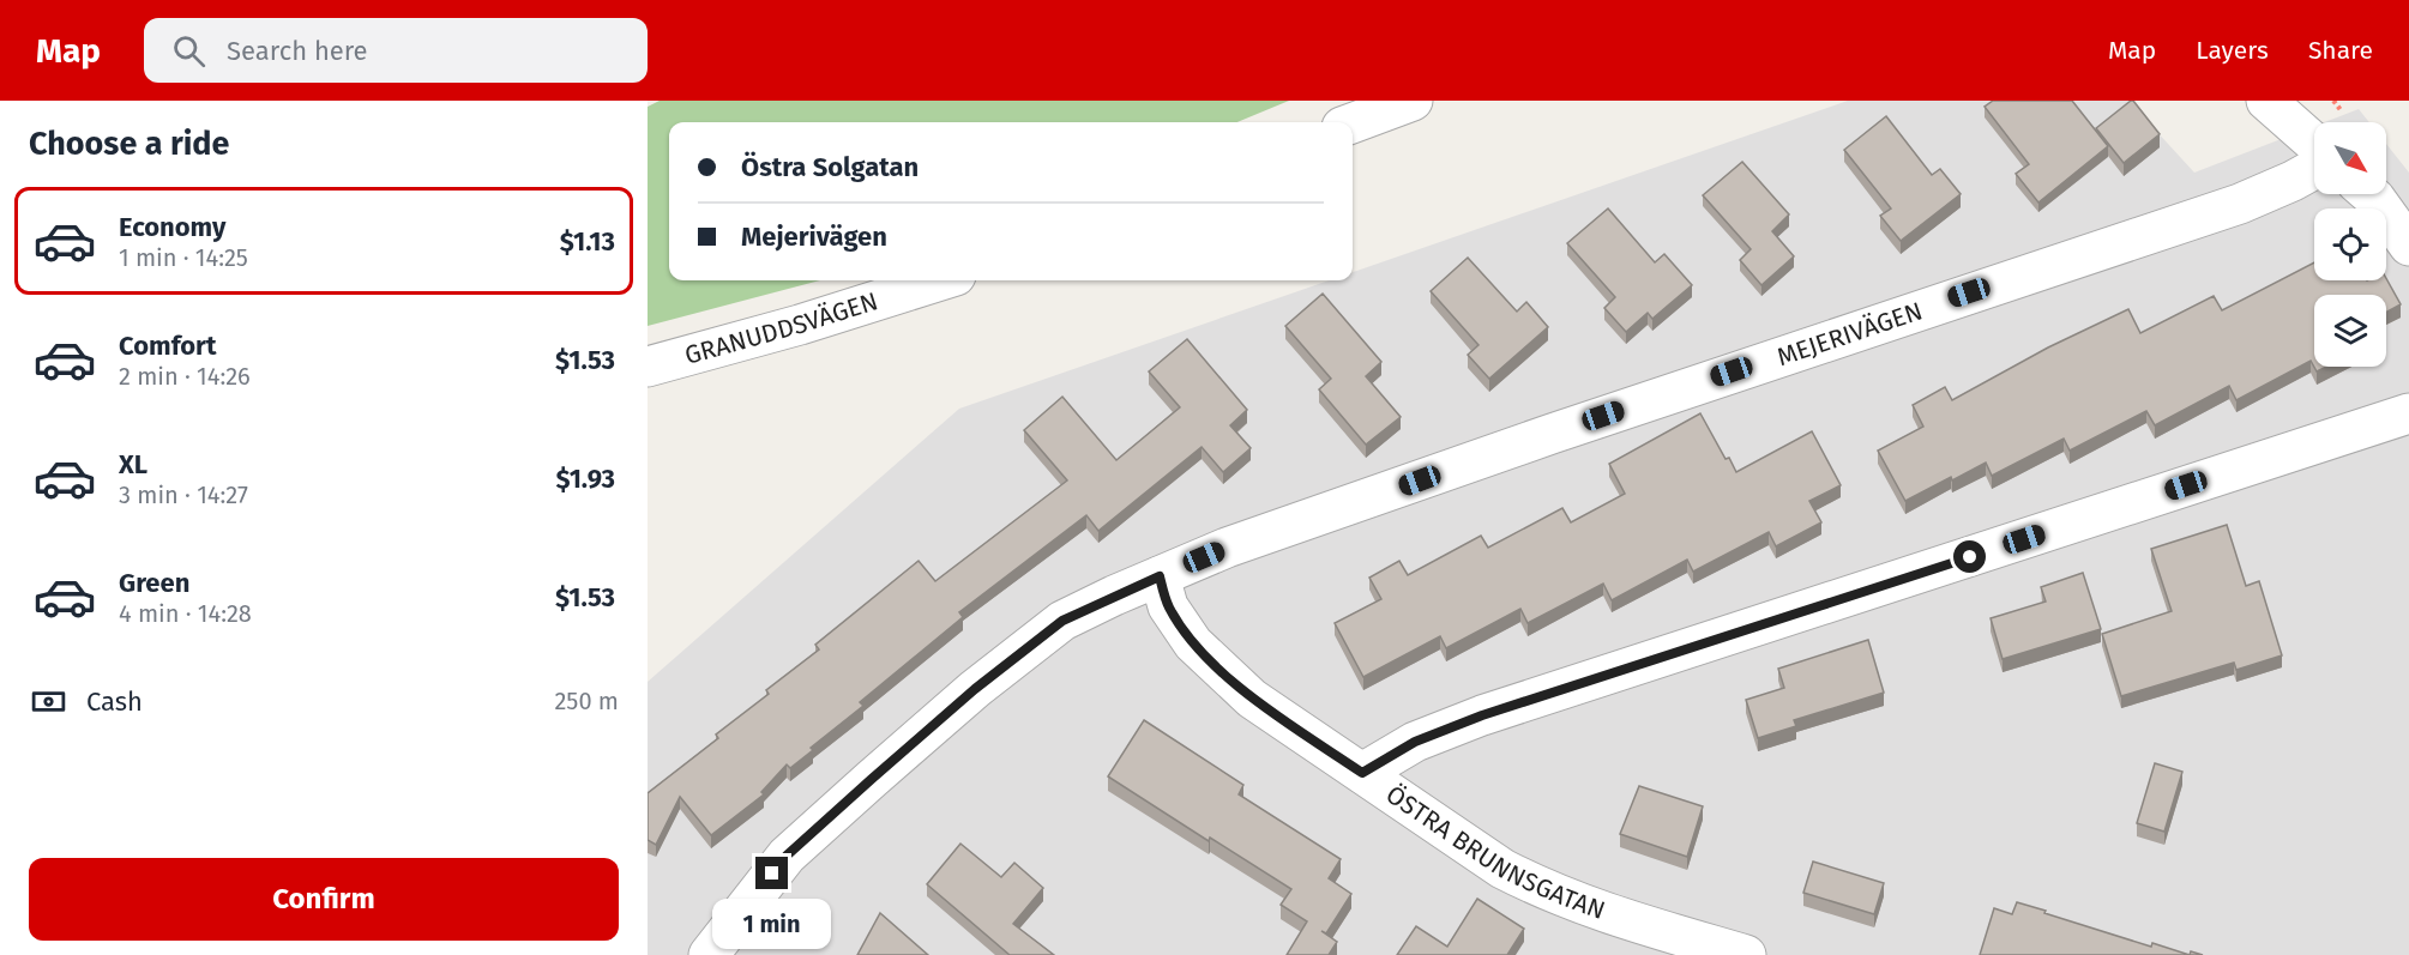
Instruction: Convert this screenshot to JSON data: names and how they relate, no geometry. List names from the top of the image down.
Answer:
{
  "streets": {
    "street": ["GRANUDDSVÄGEN", "MEJERIVÄGEN", "ÖSTRA BRUNNSGATAN"]
  },
  "crossings": [
    ["MEJERIVÄGEN", "ÖSTRA BRUNNSGATAN"]
  ],
  "north": "bottom right",
  "page": {
    "header": "Map",
    "search": "Search here",
    "nav": ["Map", "Layers", "Share"],
    "heading": "Choose a ride",
    "banner": ["Östra Solgatan", "Mejerivägen"],
    "list": [
      {
        "name": "Economy",
        "note": "1 min · 14:25",
        "value": "$1.13"
      },
      {
        "name": "Comfort",
        "note": "2 min · 14:26",
        "value": "$1.53"
      },
      {
        "name": "XL",
        "note": "3 min · 14:27",
        "value": "$1.93"
      },
      {
        "name": "Green",
        "note": "4 min · 14:28",
        "value": "$1.53"
      }
    ],
    "pay": ["Cash", "250 m"],
    "buttons": "Confirm",
    "bubble": "1 min"
  }
}
